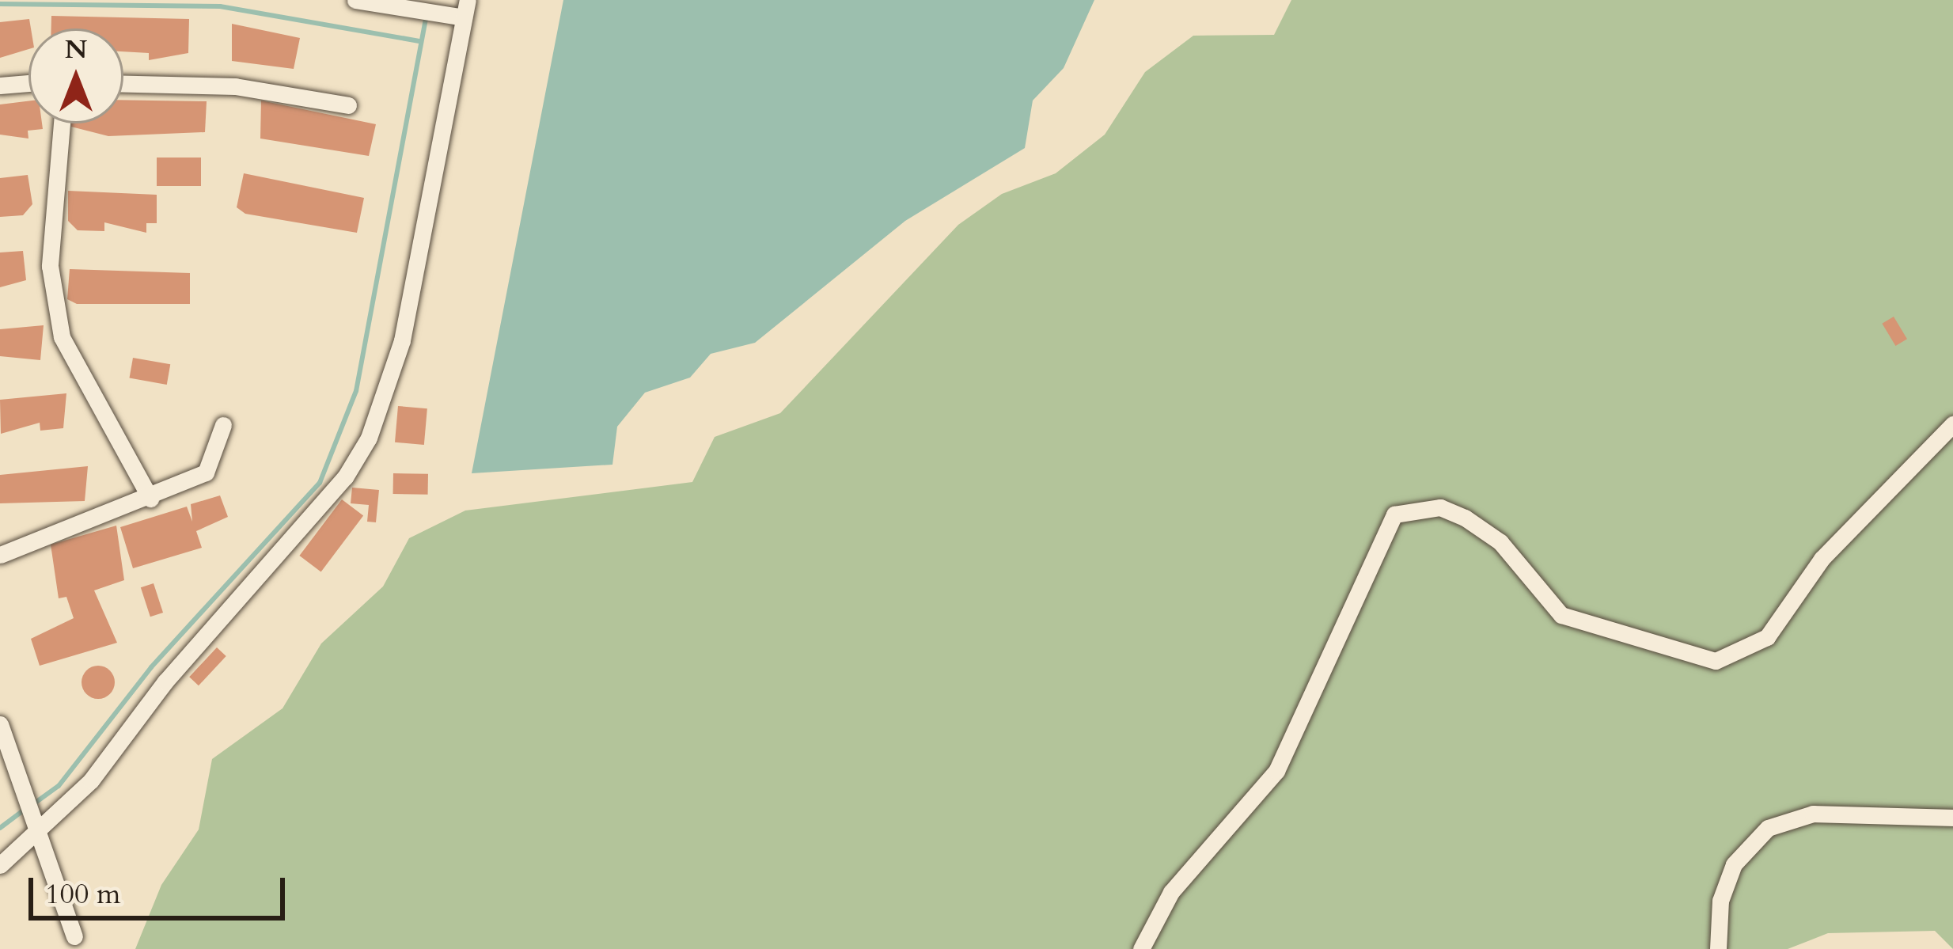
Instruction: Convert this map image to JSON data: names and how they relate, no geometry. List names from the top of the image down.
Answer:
{
  "scale_bar": "100 m",
  "north": "top"
}
